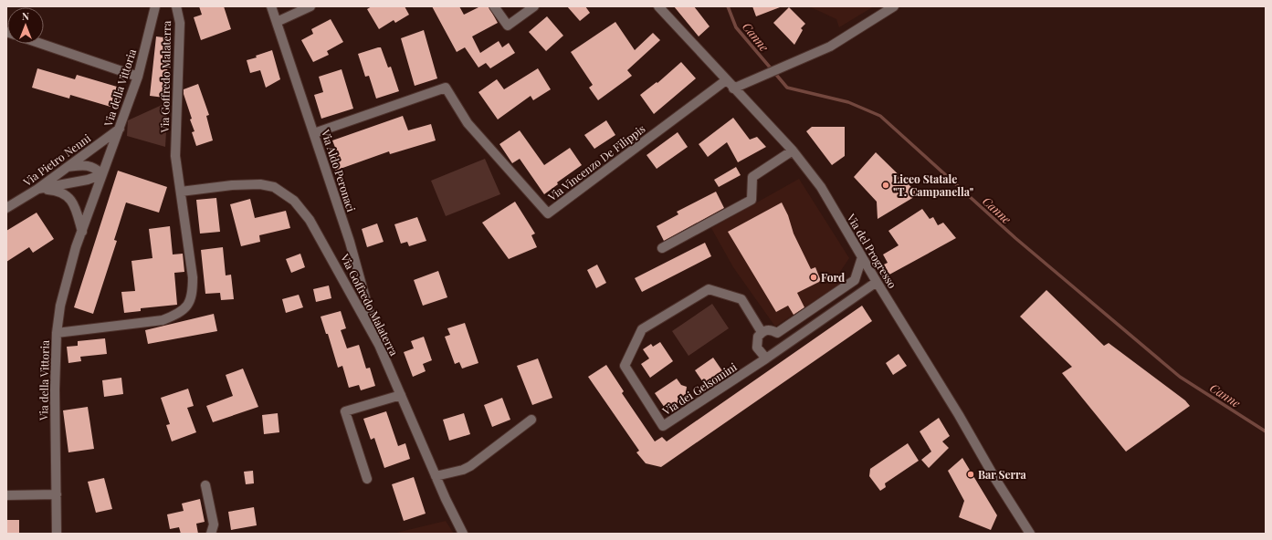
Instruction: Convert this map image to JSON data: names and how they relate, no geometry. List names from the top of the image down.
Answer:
{
  "streets": {
    "street": [
      "Via Goffredo Malaterra",
      "Via della Vittoria",
      "Via Pietro Nenni",
      "Via Vincenzo De Filippis",
      "Via Aldo Peronaci",
      "Via del Progresso",
      "Via dei Gelsomini"
    ]
  },
  "crossings": [
    ["Via Goffredo Malaterra", "Via della Vittoria"],
    ["Via Goffredo Malaterra", "Via Aldo Peronaci"],
    ["Via della Vittoria", "Via Pietro Nenni"],
    ["Via Vincenzo De Filippis", "Via Aldo Peronaci"],
    ["Via Vincenzo De Filippis", "Via del Progresso"],
    ["Via del Progresso", "Via dei Gelsomini"]
  ],
  "water": ["Canne"],
  "places": ["Liceo Statale \"T. Campanella\"", "Ford", "Bar Serra"],
  "north": "top"
}
